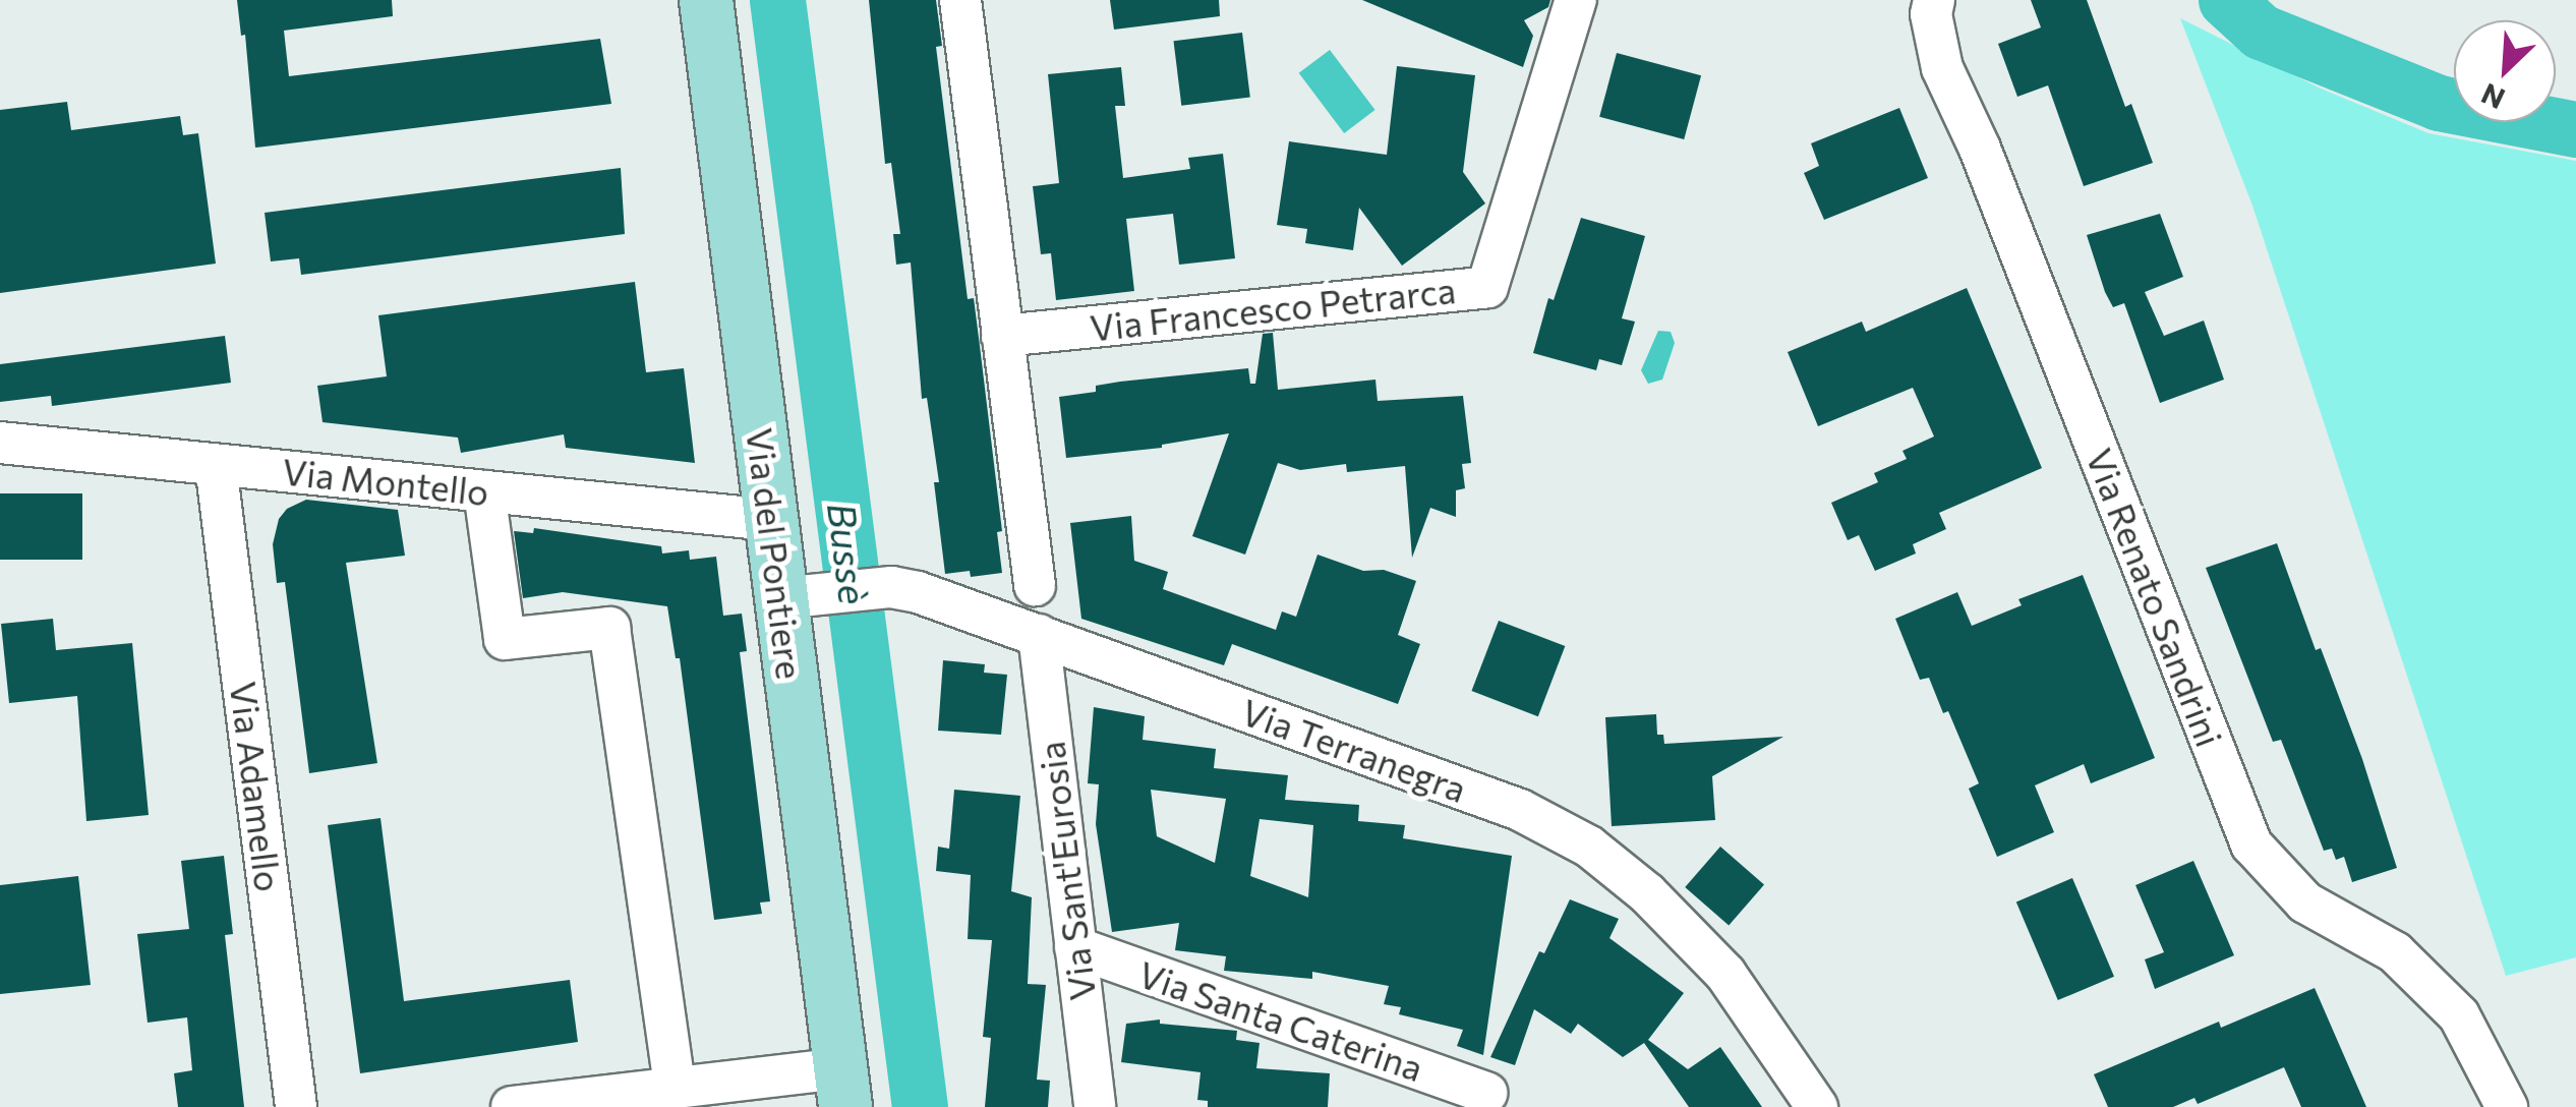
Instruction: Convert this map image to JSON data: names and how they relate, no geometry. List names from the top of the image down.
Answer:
{
  "streets": {
    "main road": ["Via del Pontiere"],
    "street": [
      "Via Francesco Petrarca",
      "Via Montello",
      "Via Renato Sandrini",
      "Via Terranegra",
      "Via Adamello",
      "Via Sant'Eurosia",
      "Via Santa Caterina"
    ]
  },
  "crossings": [
    ["Via Montello", "Via del Pontiere"],
    ["Via Montello", "Via Adamello"],
    ["Via del Pontiere", "Via Terranegra"],
    ["Via Terranegra", "Via Sant'Eurosia"],
    ["Via Sant'Eurosia", "Via Santa Caterina"]
  ],
  "water": ["Bussè"],
  "north": "bottom left"
}
